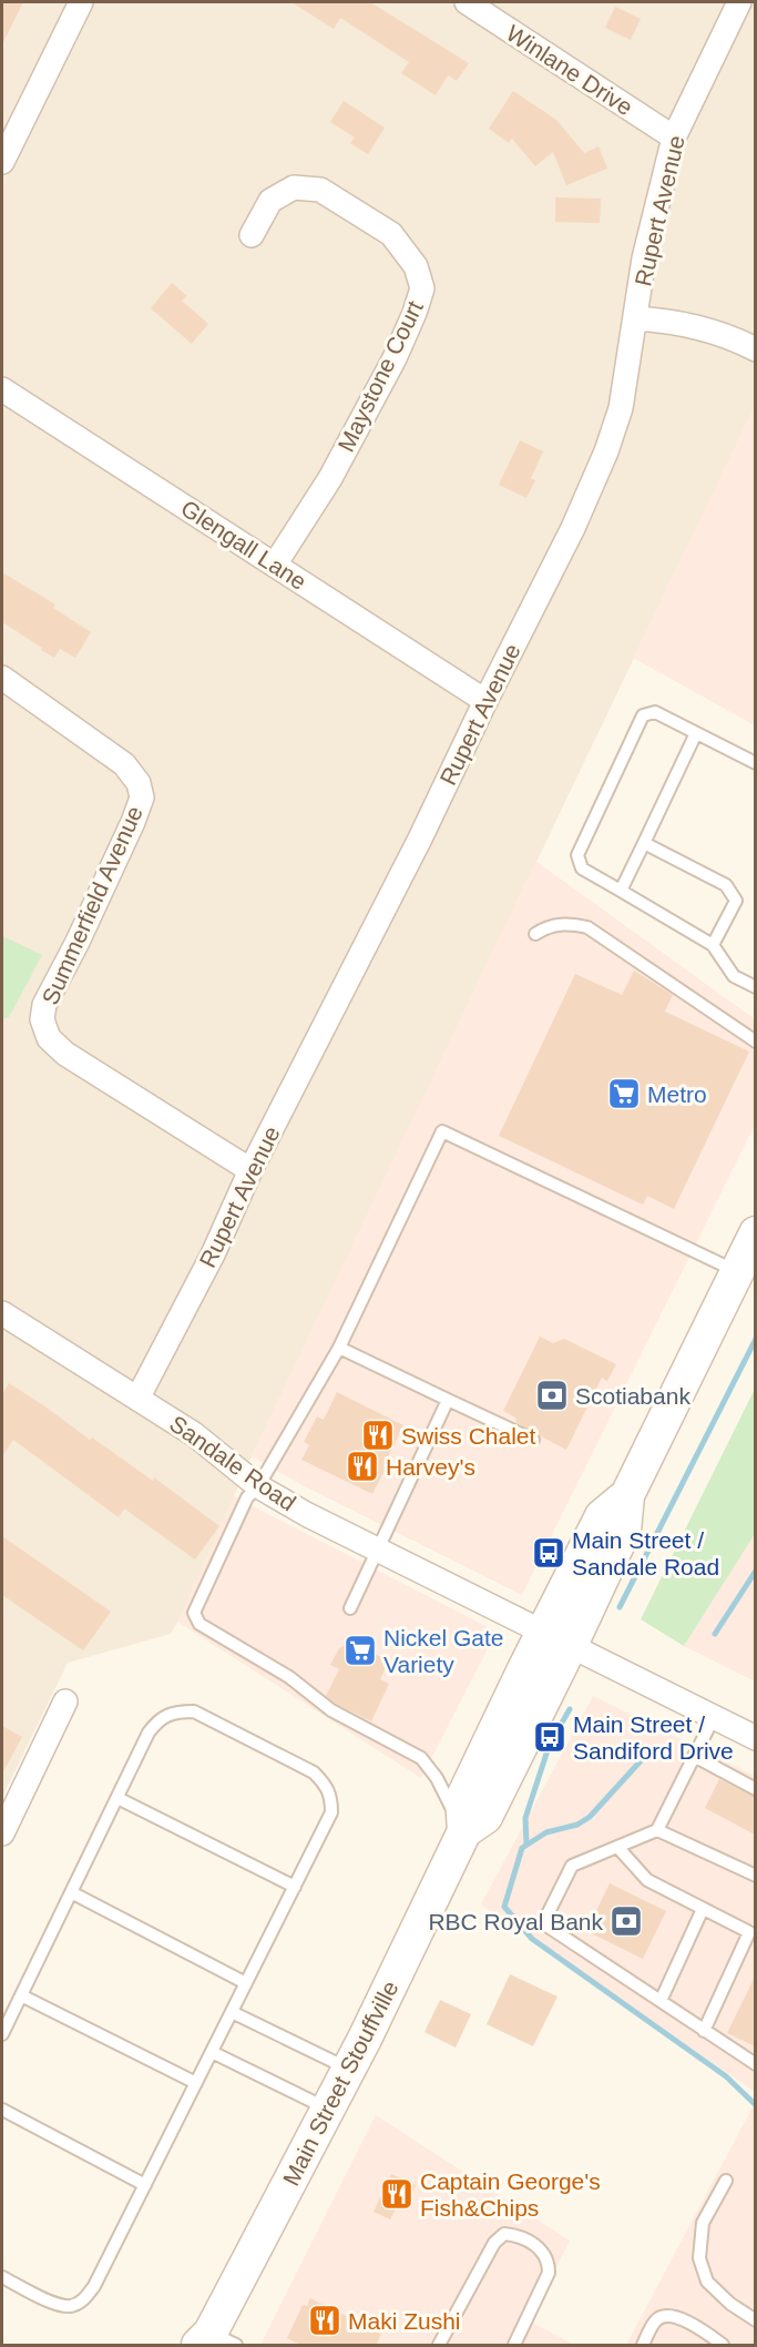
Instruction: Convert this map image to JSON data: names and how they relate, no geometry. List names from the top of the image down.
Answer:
{
  "streets": {
    "main road": ["Main Street Stouffville"],
    "street": [
      "Winlane Drive",
      "Rupert Avenue",
      "Maystone Court",
      "Glengall Lane",
      "Summerfield Avenue",
      "Sandale Road"
    ]
  },
  "crossings": [
    ["Winlane Drive", "Rupert Avenue"],
    ["Rupert Avenue", "Glengall Lane"],
    ["Rupert Avenue", "Summerfield Avenue"],
    ["Rupert Avenue", "Sandale Road"],
    ["Maystone Court", "Glengall Lane"],
    ["Sandale Road", "Main Street Stouffville"]
  ],
  "places": {
    "supermarket": ["Metro", "Nickel Gate Variety"],
    "bank": ["Scotiabank", "RBC Royal Bank"],
    "restaurant": [
      "Swiss Chalet",
      "Harvey's",
      "Captain George's Fish&Chips",
      "Maki Zushi"
    ],
    "bus stop": ["Main Street / Sandale Road", "Main Street / Sandiford Drive"]
  }
}
